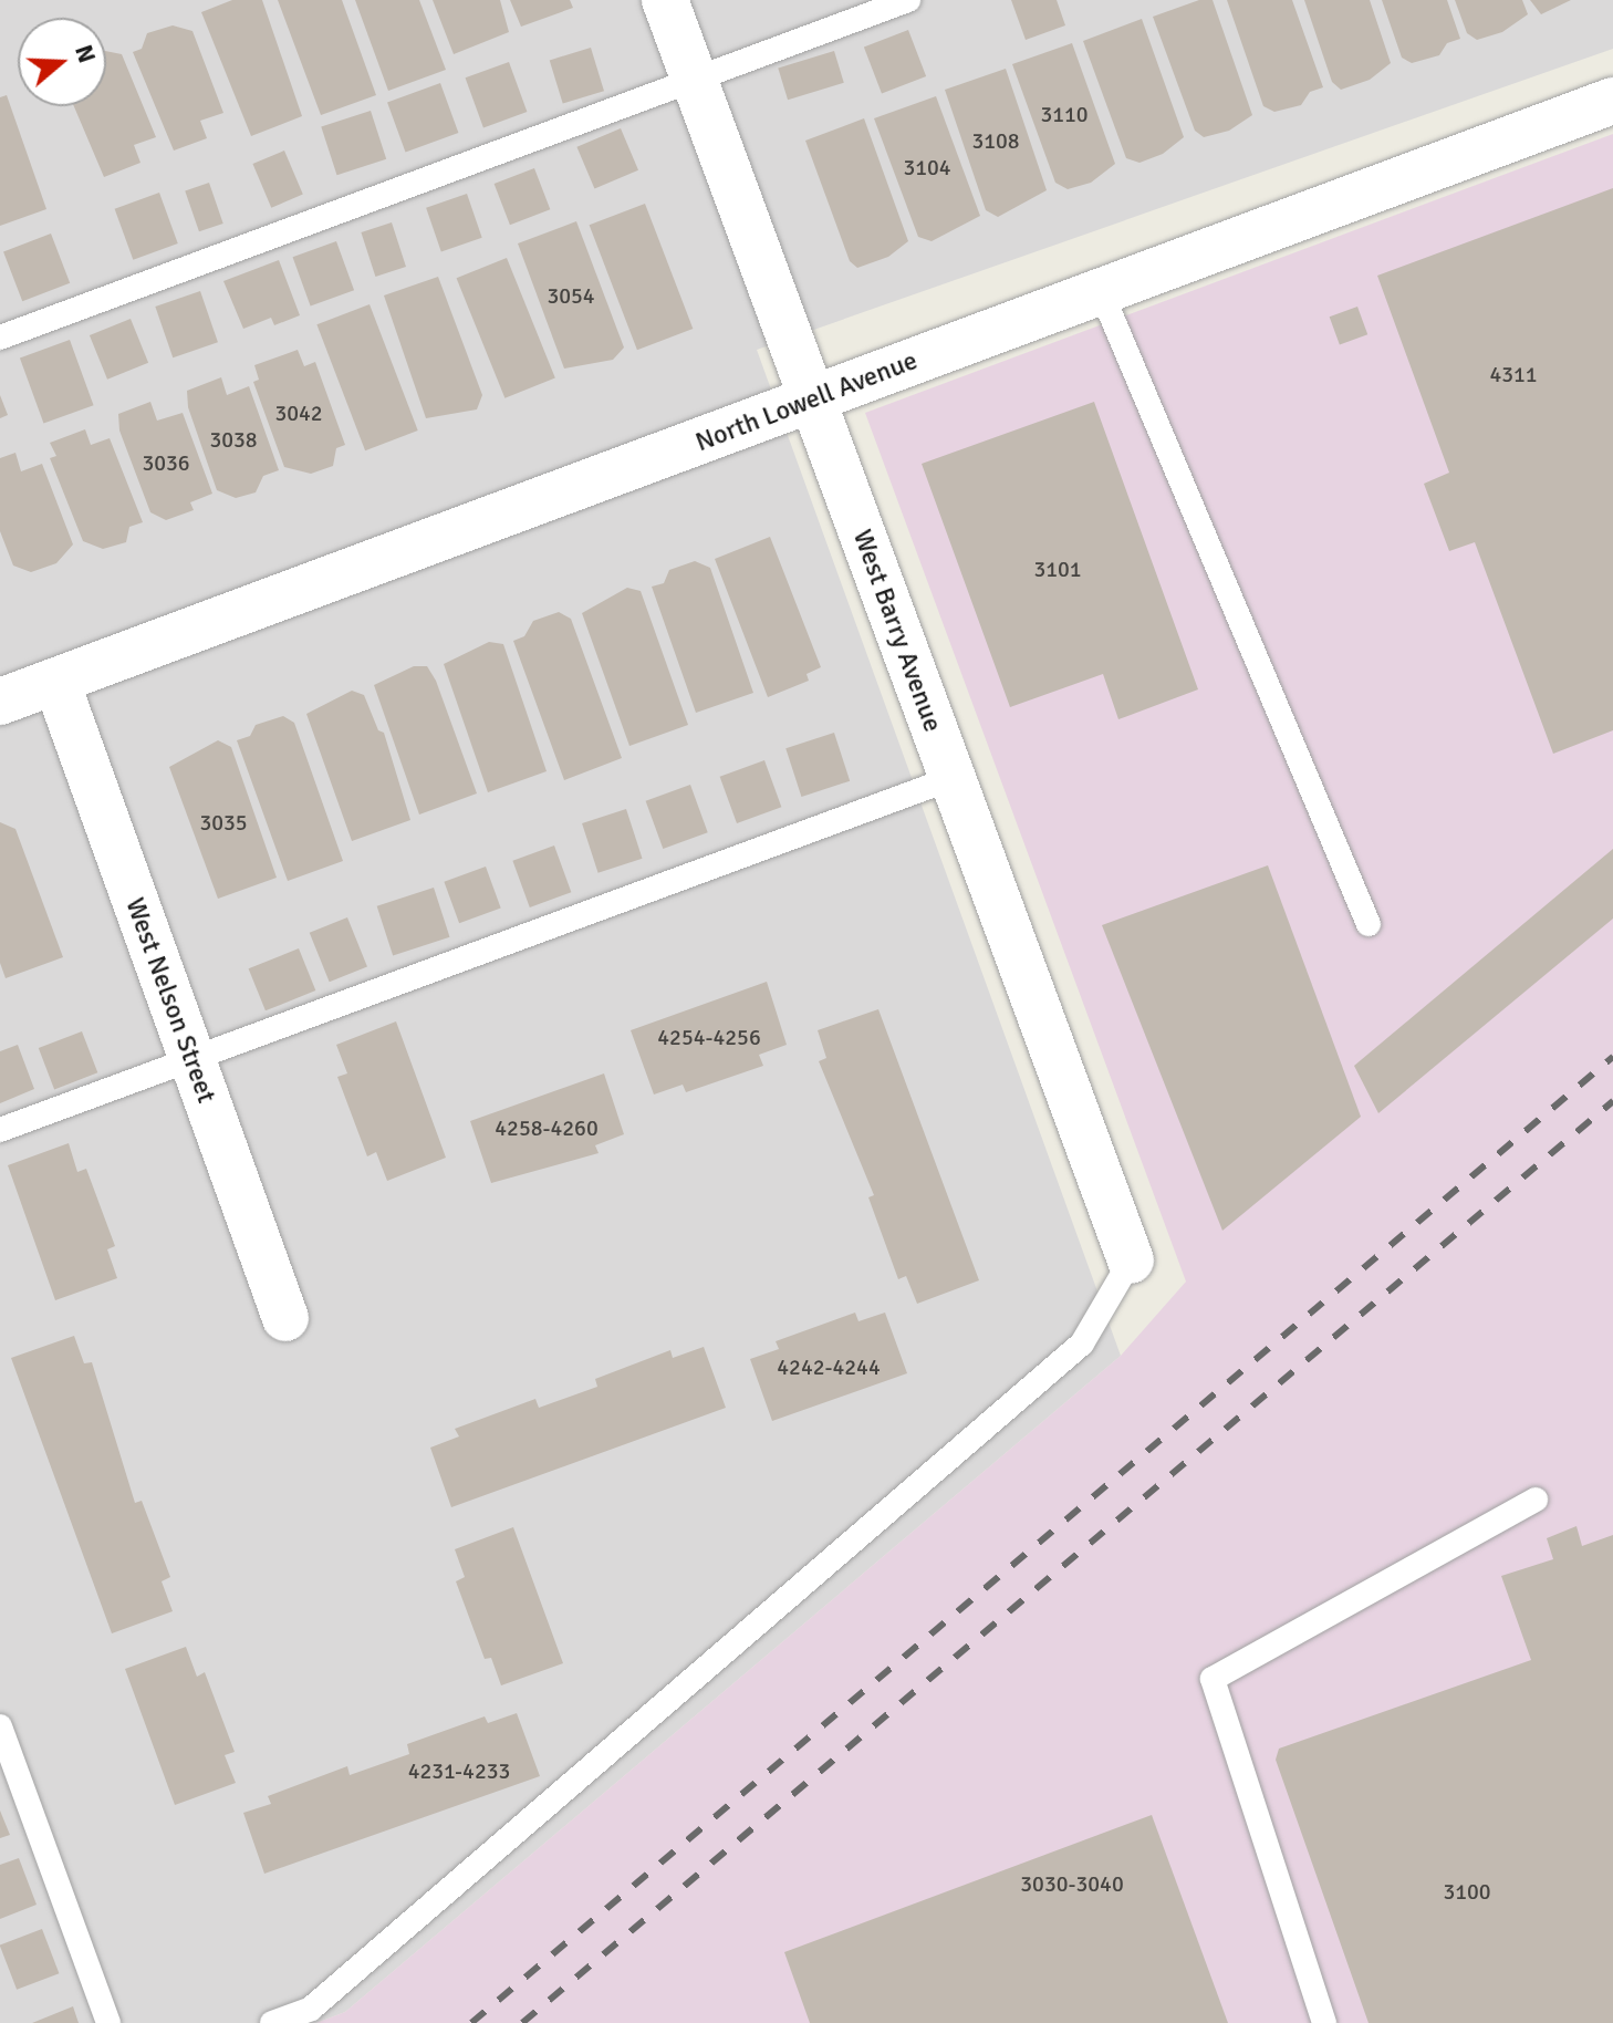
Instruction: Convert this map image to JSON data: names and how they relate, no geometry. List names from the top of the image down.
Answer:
{
  "streets": {
    "street": ["North Lowell Avenue", "West Barry Avenue", "West Nelson Street"]
  },
  "crossings": [
    ["North Lowell Avenue", "West Barry Avenue"],
    ["North Lowell Avenue", "West Nelson Street"]
  ],
  "house_numbers": [
    "3110",
    "3108",
    "3104",
    "3054",
    "4311",
    "3042",
    "3038",
    "3036",
    "3101",
    "3035",
    "4254-4256",
    "4258-4260",
    "4242-4244",
    "4231-4233",
    "3030-3040",
    "3100"
  ],
  "north": "right"
}
